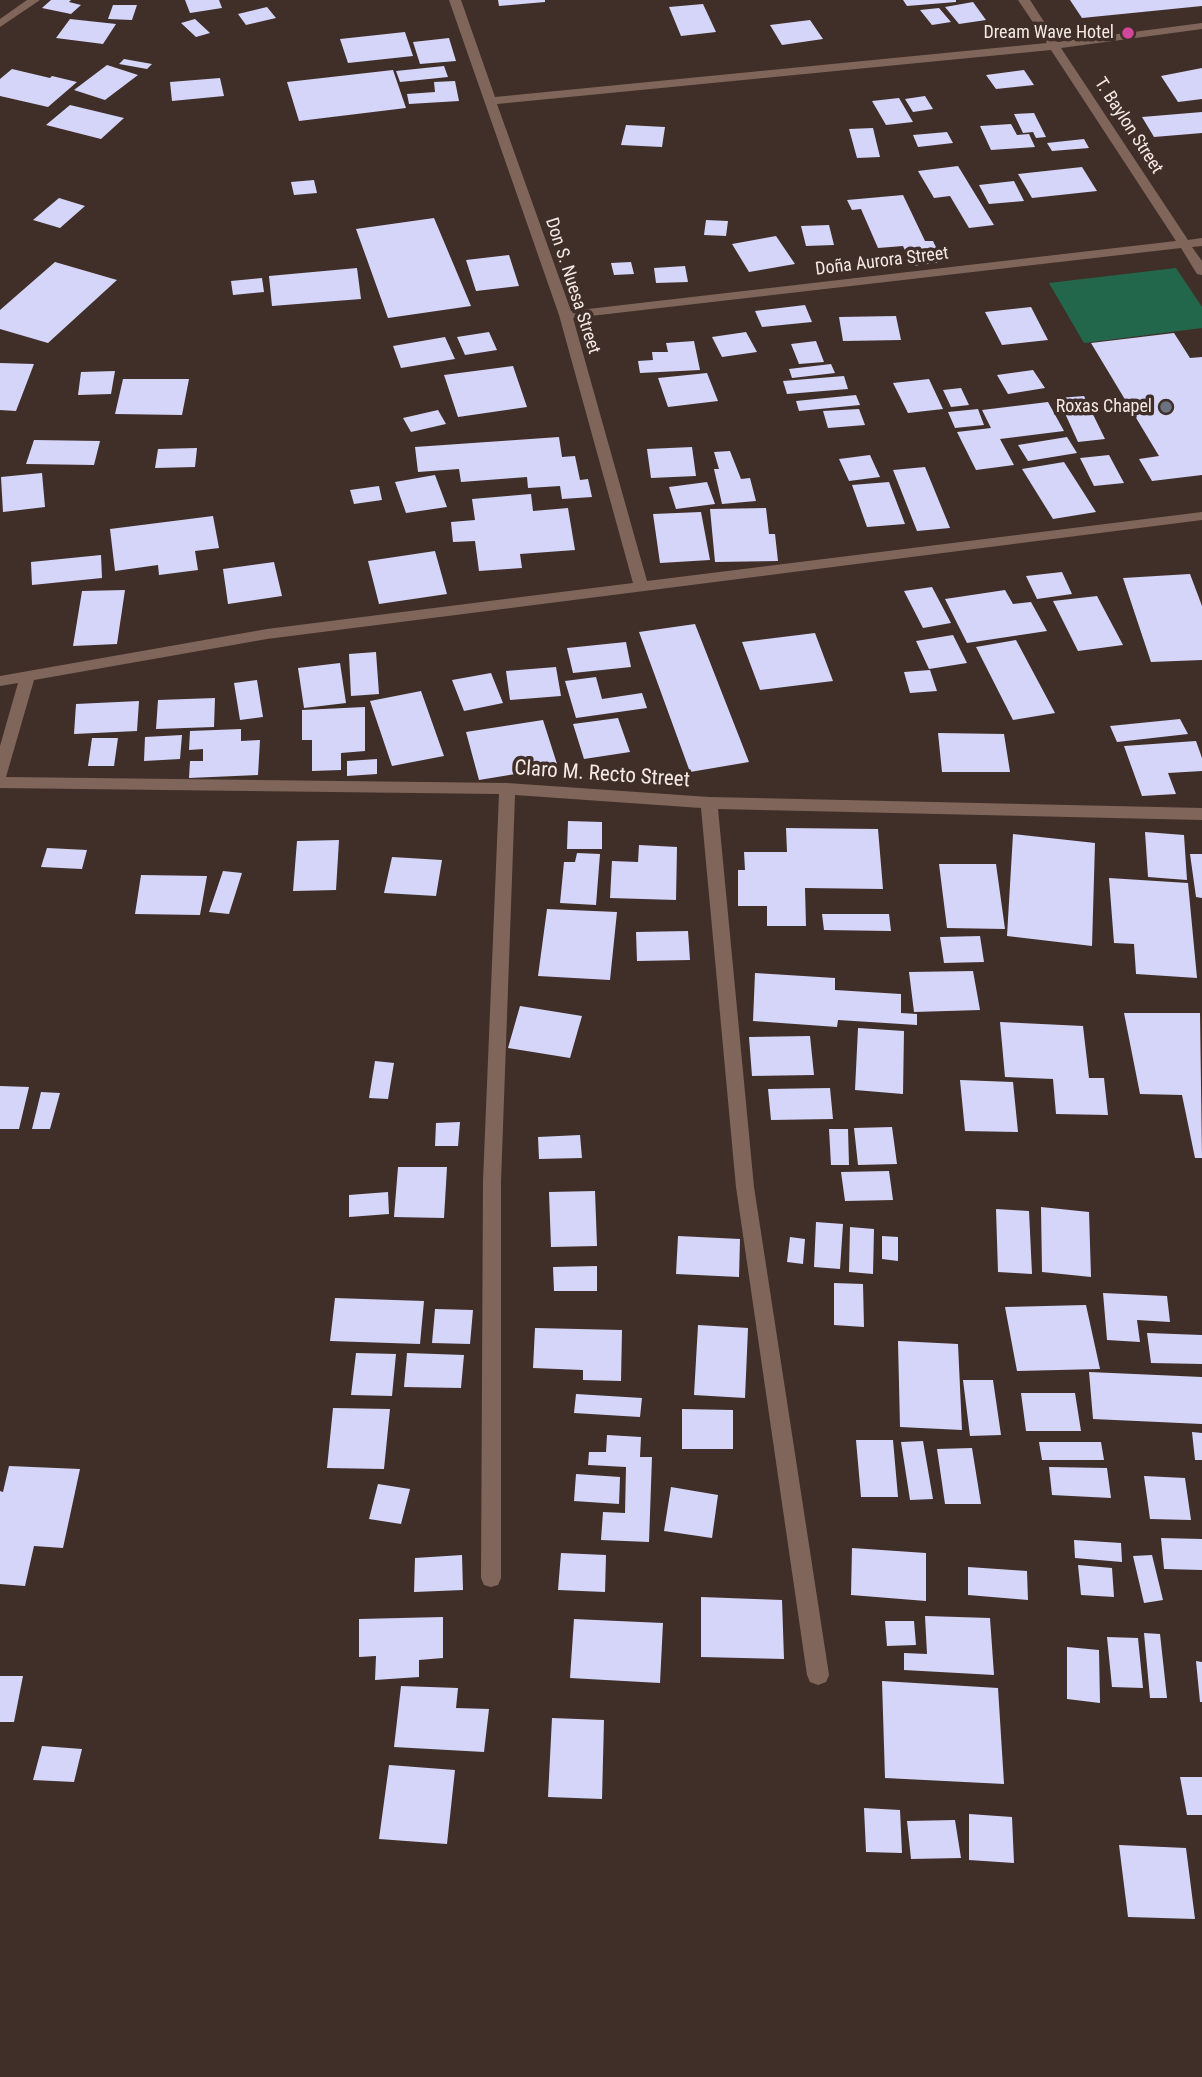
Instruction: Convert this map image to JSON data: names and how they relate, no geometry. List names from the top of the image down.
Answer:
{
  "streets": {
    "street": [
      "T. Baylon Street",
      "Doña Aurora Street",
      "Don S. Nuesa Street",
      "Claro M. Recto Street"
    ]
  },
  "crossings": [
    ["T. Baylon Street", "Doña Aurora Street"],
    ["Doña Aurora Street", "Don S. Nuesa Street"]
  ],
  "places": ["Dream Wave Hotel", "Roxas Chapel"]
}
